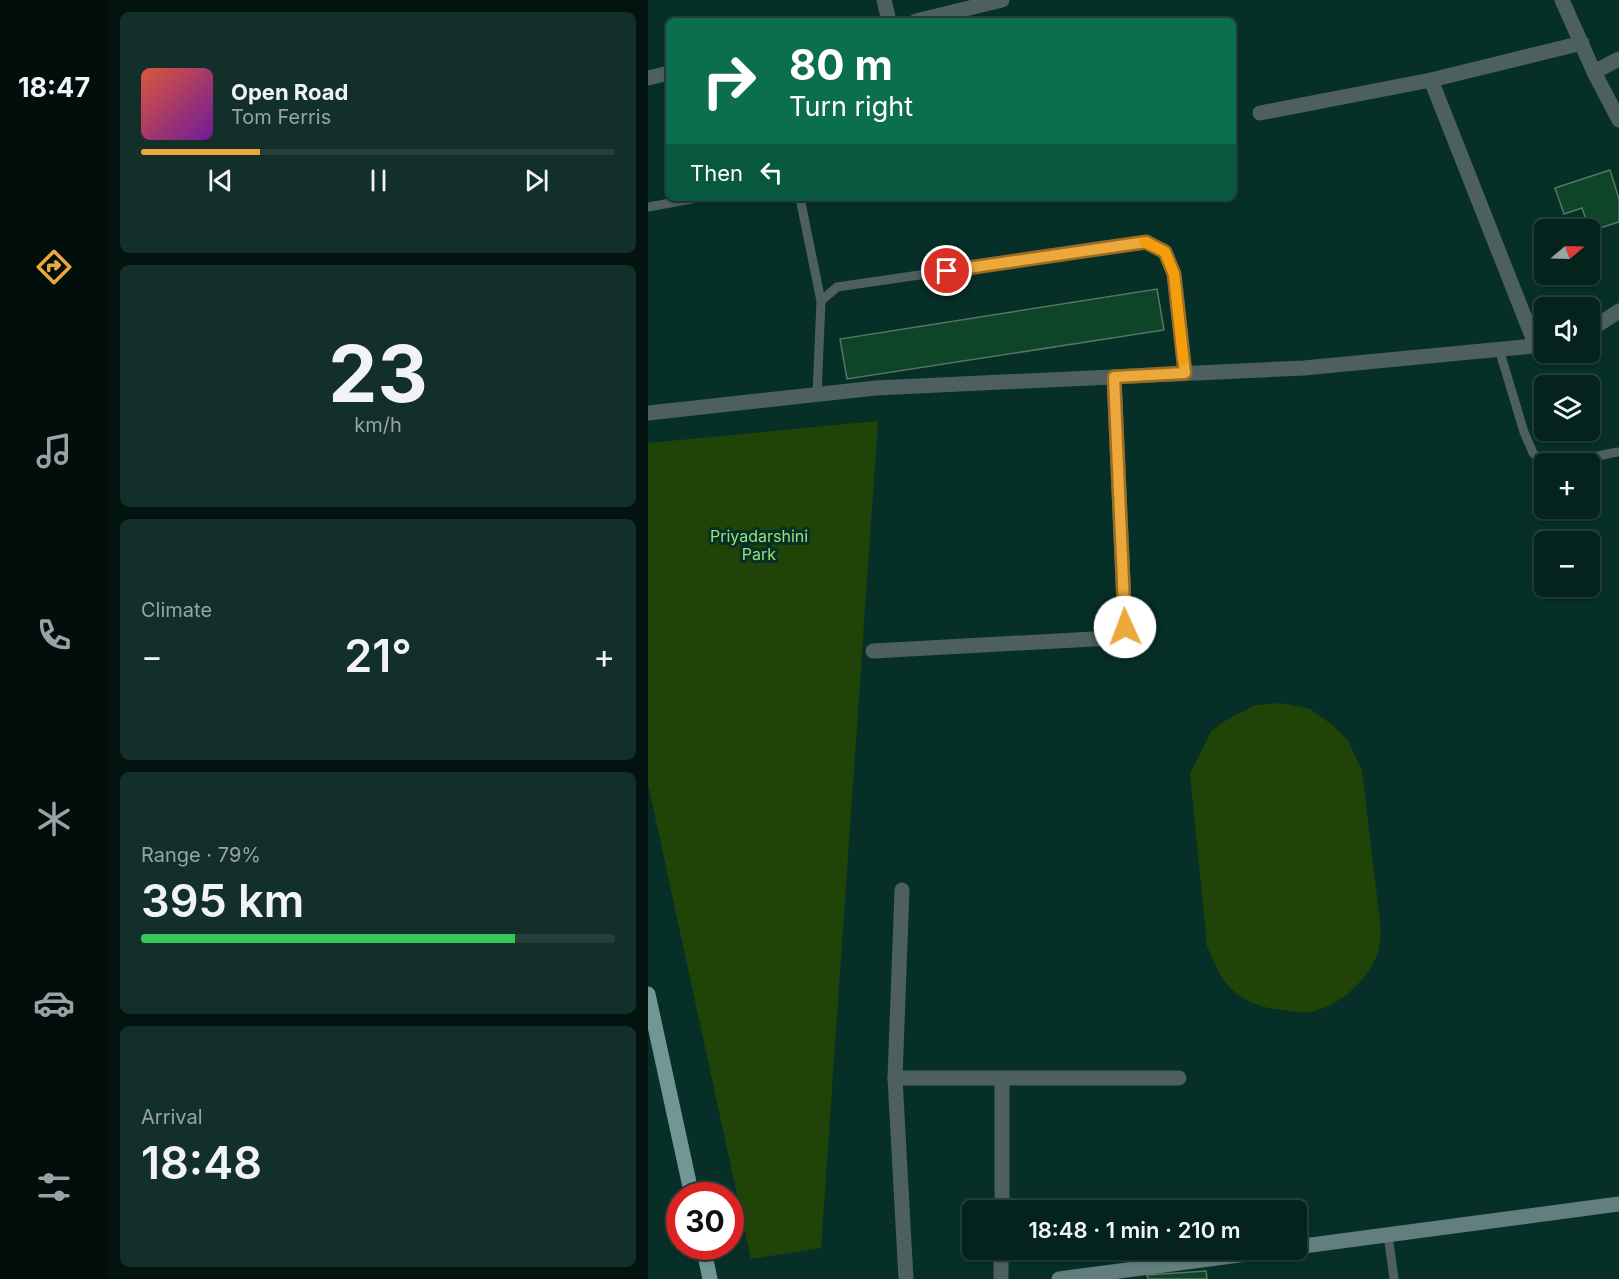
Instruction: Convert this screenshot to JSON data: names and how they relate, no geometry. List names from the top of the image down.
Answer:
{
  "parks": ["Priyadarshini Park"],
  "north": "right",
  "page": {
    "tabs": "18:47",
    "turn": ["80 m", "Turn right"],
    "song": ["Open Road", "Tom Ferris"],
    "then": "Then",
    "map_buttons": ["+", "−"],
    "tile": [
      ["23", "km/h"],
      "Climate",
      ["Range · 79%", "395 km"],
      ["Arrival", "18:48"]
    ],
    "heat": ["−", "21°", "+"],
    "limit": "30",
    "trip": "18:48 · 1 min · 210 m"
  }
}
